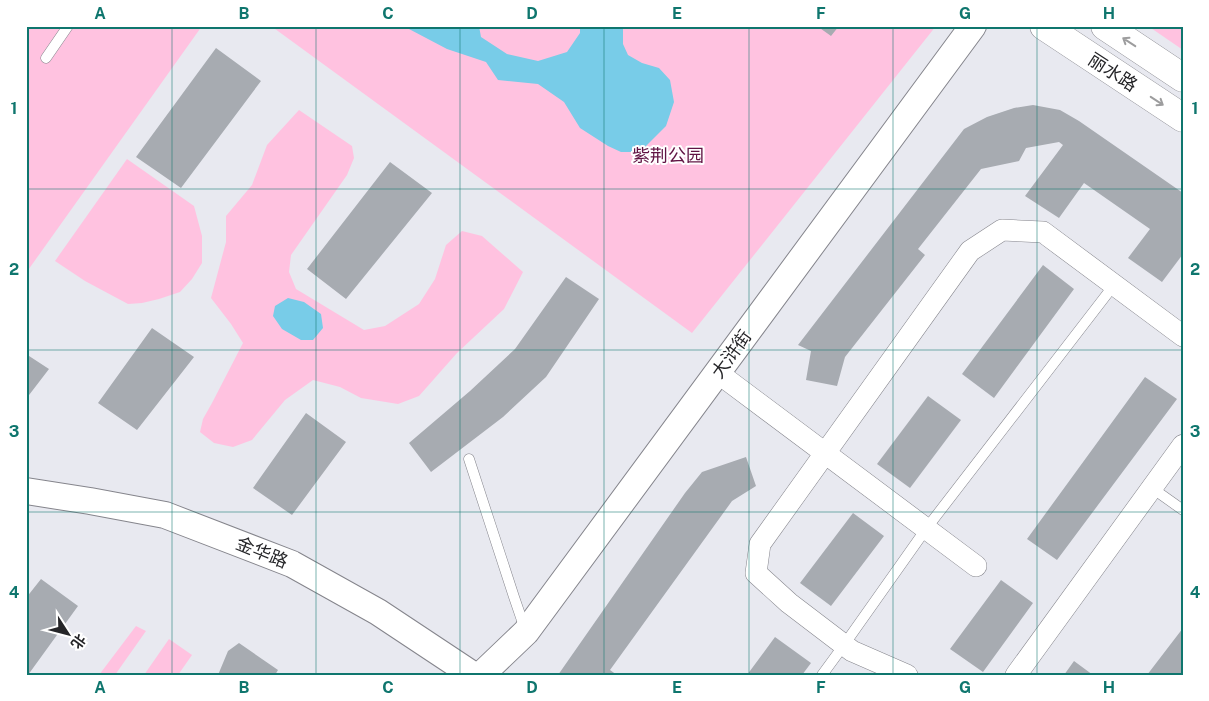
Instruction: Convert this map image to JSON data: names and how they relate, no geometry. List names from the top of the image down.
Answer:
{
  "streets": {
    "main road": ["丽水路"],
    "street": ["大浒街", "金华路"]
  },
  "parks": ["紫荆公园"],
  "north": "bottom right",
  "grid": {
    "columns": [
      "A",
      "B",
      "C",
      "D",
      "E",
      "F",
      "G",
      "H"
    ],
    "rows": [
      "1",
      "2",
      "3",
      "4"
    ]
  }
}
